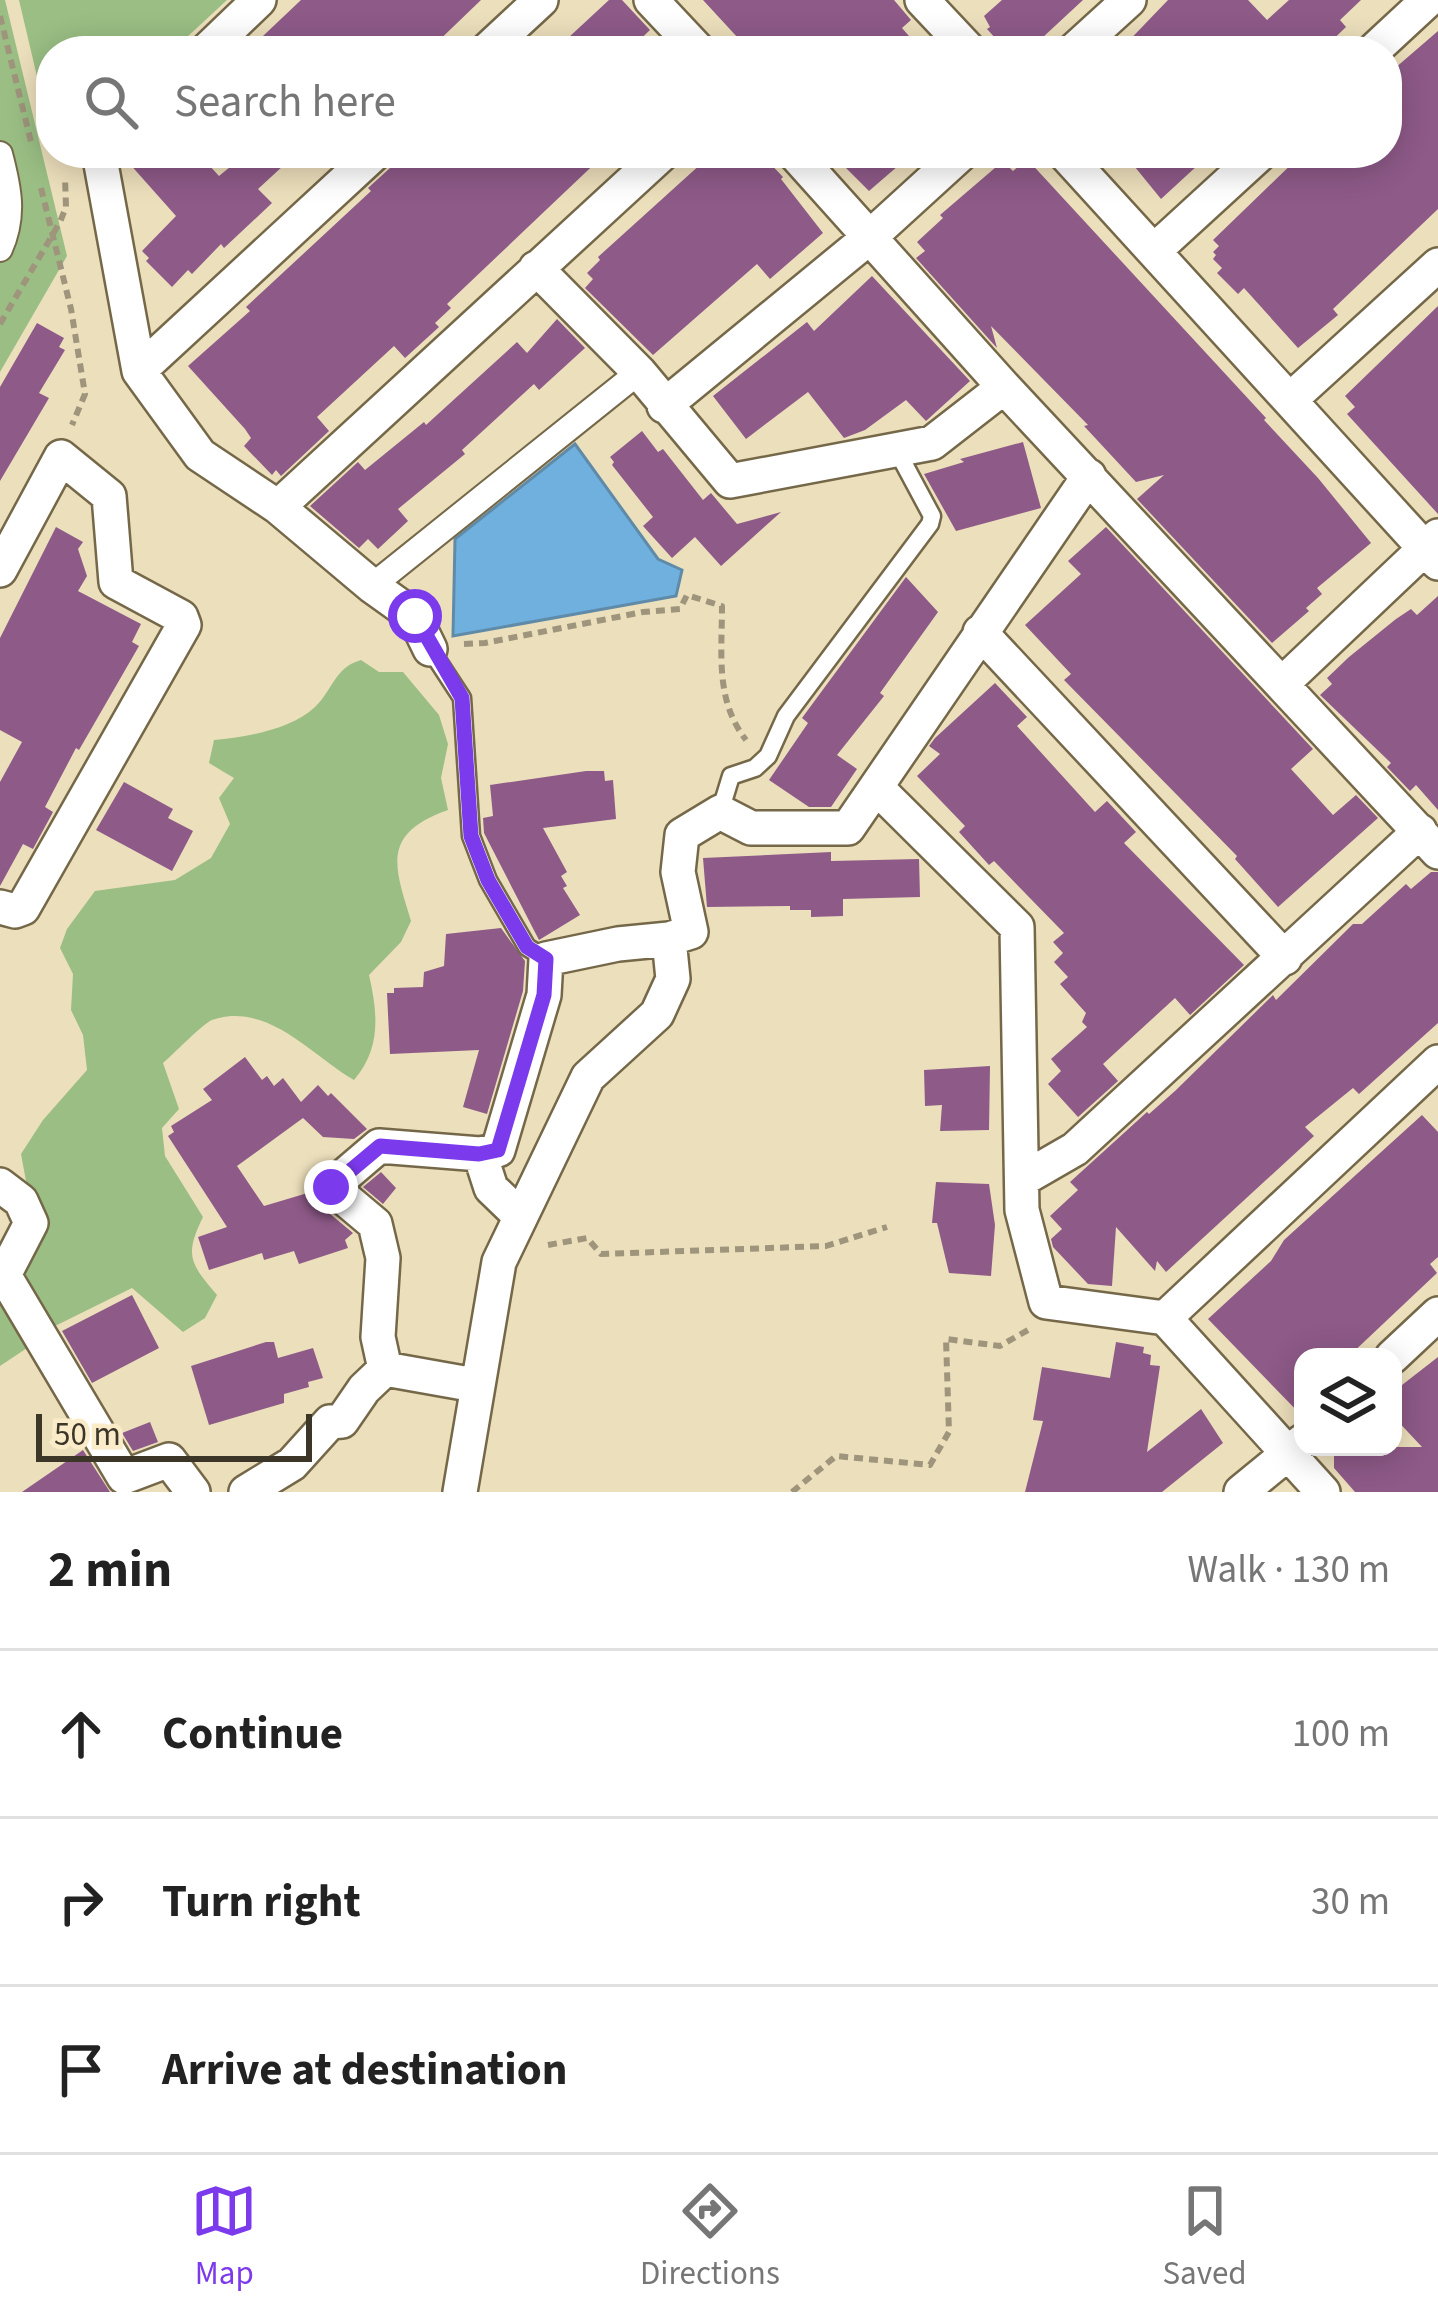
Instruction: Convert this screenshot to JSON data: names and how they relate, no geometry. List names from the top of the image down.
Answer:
{
  "scale_bar": "50 m",
  "page": {
    "search": "Search here",
    "scale": "50 m",
    "heading": ["2 min", "Walk · 130 m"],
    "list": [
      ["Continue", "100 m"],
      ["Turn right", "30 m"],
      "Arrive at destination"
    ],
    "nav": ["Map", "Directions", "Saved"]
  }
}
